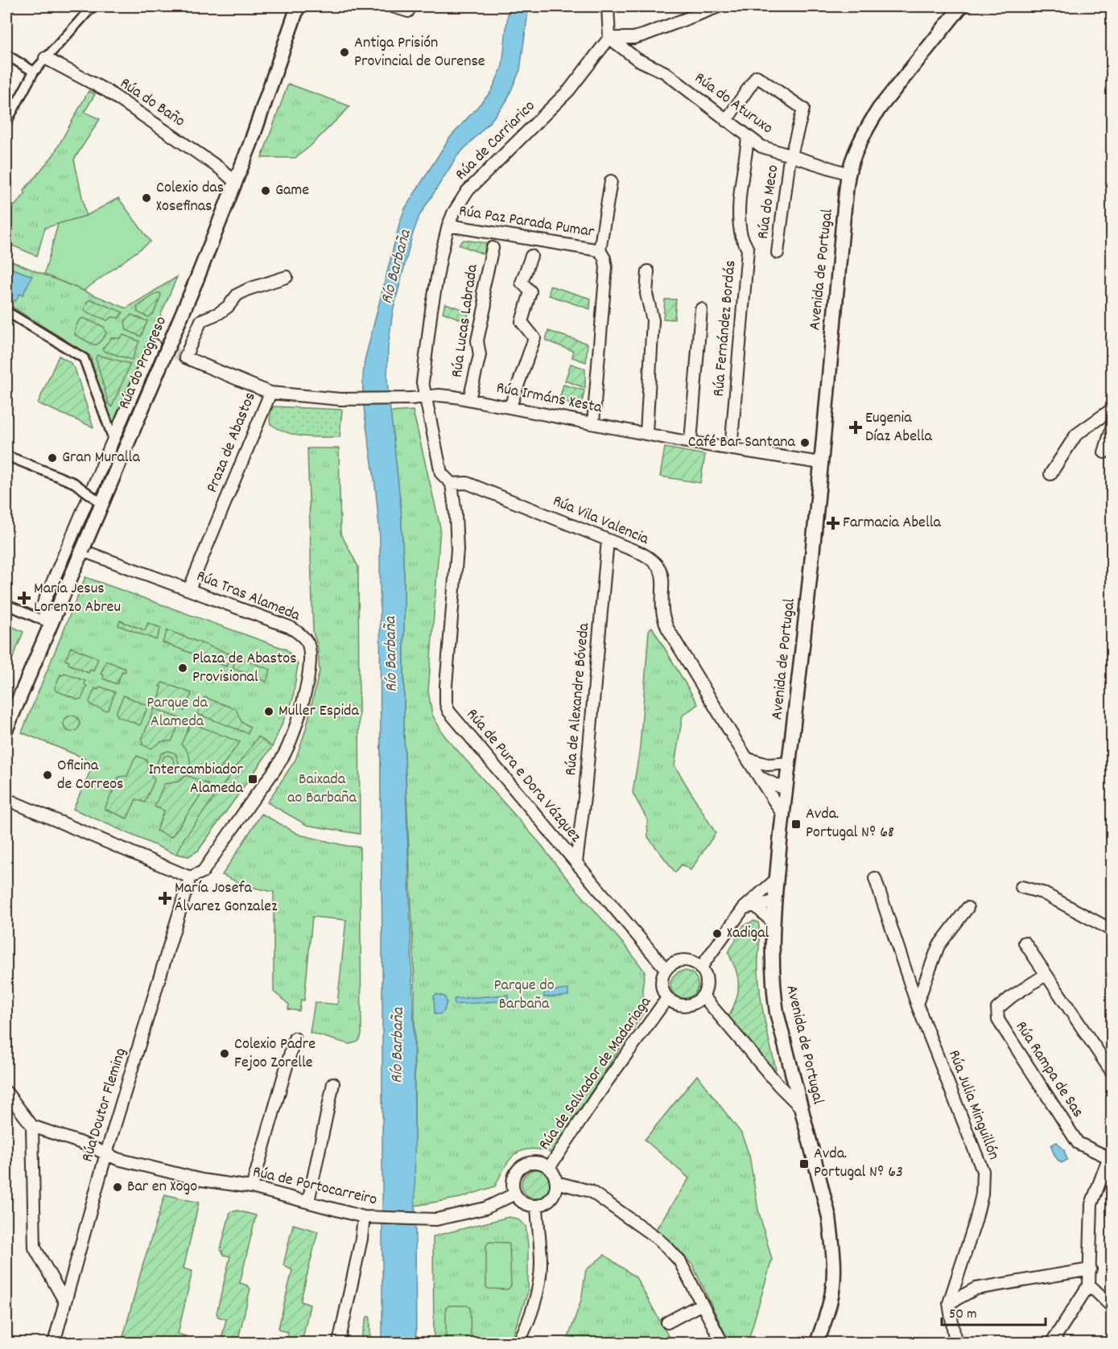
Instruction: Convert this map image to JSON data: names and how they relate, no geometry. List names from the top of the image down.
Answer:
{
  "streets": {
    "street": [
      "Rúa do Baño",
      "Rúa do Aturuxo",
      "Rúa de Carriarico",
      "Rúa do Meco",
      "Rúa Paz Parada Pumar",
      "Avenida de Portugal",
      "Rúa Lucas Labrada",
      "Rúa Fernández Bordás",
      "Rúa do Progreso",
      "Rúa Irmáns Xesta",
      "Praza de Abastos",
      "Rúa Vila Valencia",
      "Rúa Tras Alameda",
      "Rúa de Alexandre Bóveda",
      "Rúa de Pura e Dora Vázquez",
      "Rúa Rampa de Sas",
      "Rúa de Salvador de Madariaga",
      "Rúa Doutor Fleming",
      "Rúa Julia Minguillón",
      "Rúa de Portocarreiro"
    ]
  },
  "crossings": [
    ["Rúa do Baño", "Rúa do Progreso"],
    ["Rúa do Aturuxo", "Rúa de Carriarico"],
    ["Rúa do Aturuxo", "Rúa do Meco"],
    ["Rúa do Aturuxo", "Avenida de Portugal"],
    ["Rúa do Aturuxo", "Rúa Fernández Bordás"],
    ["Rúa de Carriarico", "Rúa Paz Parada Pumar"],
    ["Rúa de Carriarico", "Rúa Irmáns Xesta"],
    ["Rúa de Carriarico", "Rúa Vila Valencia"],
    ["Rúa de Carriarico", "Rúa de Pura e Dora Vázquez"],
    ["Avenida de Portugal", "Rúa Irmáns Xesta"],
    ["Avenida de Portugal", "Rúa Vila Valencia"],
    ["Rúa Lucas Labrada", "Rúa Irmáns Xesta"],
    ["Rúa Fernández Bordás", "Rúa Irmáns Xesta"],
    ["Rúa do Progreso", "Rúa Tras Alameda"],
    ["Rúa Irmáns Xesta", "Praza de Abastos"],
    ["Praza de Abastos", "Rúa Tras Alameda"],
    ["Rúa Vila Valencia", "Rúa de Alexandre Bóveda"],
    ["Rúa Vila Valencia", "Rúa de Pura e Dora Vázquez"],
    ["Rúa Tras Alameda", "Rúa Doutor Fleming"],
    ["Rúa de Alexandre Bóveda", "Rúa de Pura e Dora Vázquez"],
    ["Rúa de Pura e Dora Vázquez", "Rúa de Salvador de Madariaga"],
    ["Rúa de Salvador de Madariaga", "Rúa de Portocarreiro"],
    ["Rúa Doutor Fleming", "Rúa de Portocarreiro"]
  ],
  "water": ["Río Barbaña"],
  "parks": ["Parque da Alameda", "Baixada ao Barbaña", "Parque do Barbaña"],
  "places": {
    "other": [
      "Antiga Prisión Provincial de Ourense",
      "Game",
      "Colexio das Xosefinas",
      "Café Bar Santana",
      "Gran Muralla",
      "Plaza de Abastos Provisional",
      "Muller Espida",
      "Oficina de Correos",
      "Xadigal",
      "Colexio Padre Fejoo Zorelle",
      "Bar en Xogo"
    ],
    "health": [
      "Eugenia Díaz Abella",
      "Farmacia Abella",
      "María Jesus Lorenzo Abreu",
      "María Josefa Álvarez Gonzalez"
    ],
    "transit": ["Intercambiador Alameda", "Avda. Portugal Nº 68", "Avda. Portugal Nº 63"]
  },
  "scale_bar": "50 m"
}
